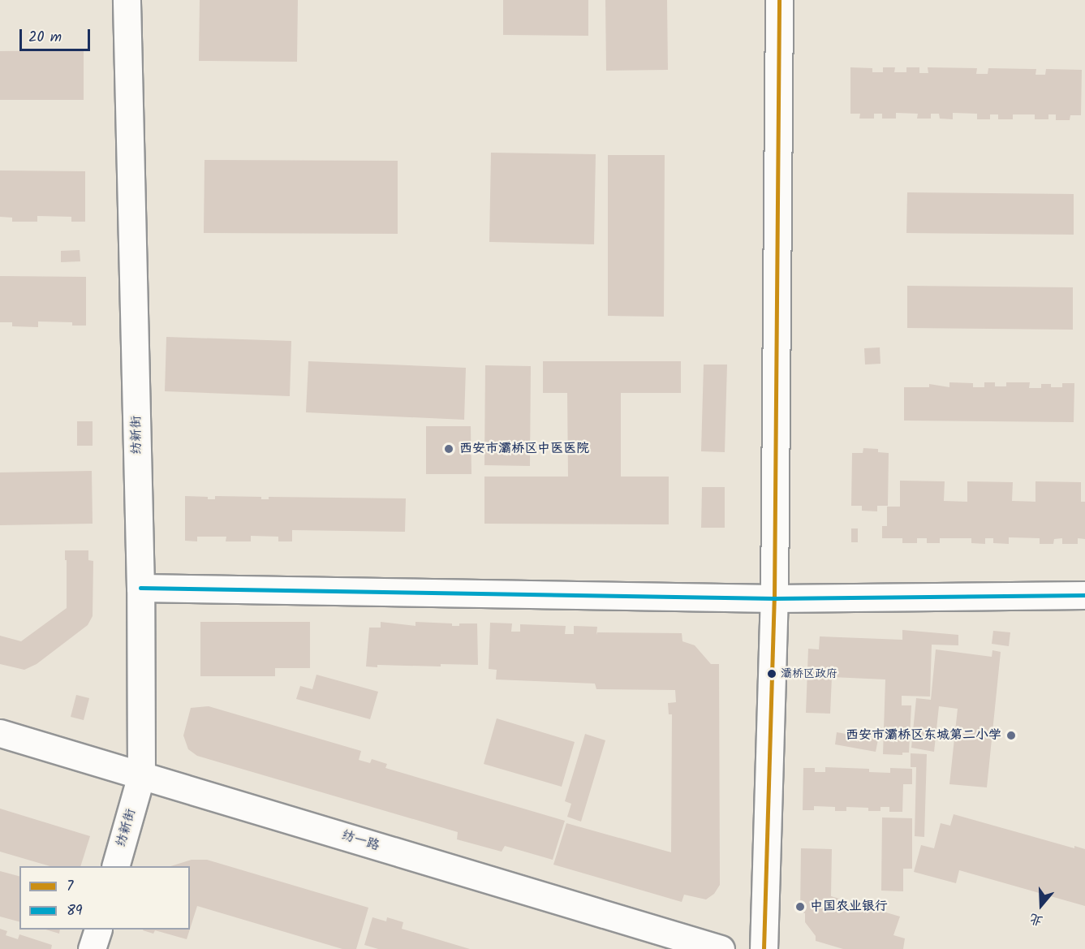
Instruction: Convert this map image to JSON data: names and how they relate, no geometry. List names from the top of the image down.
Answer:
{
  "streets": {
    "street": ["纺新街", "纺一路"]
  },
  "crossings": [
    ["纺新街", "纺一路"]
  ],
  "places": [
    "西安市灞桥区中医医院",
    "灞桥区政府",
    "西安市灞桥区东城第二小学",
    "中国农业银行"
  ],
  "lines": ["transit line 7", "transit line 89"],
  "legend": ["7", "89"],
  "scale_bar": "20 m",
  "north": "bottom"
}
